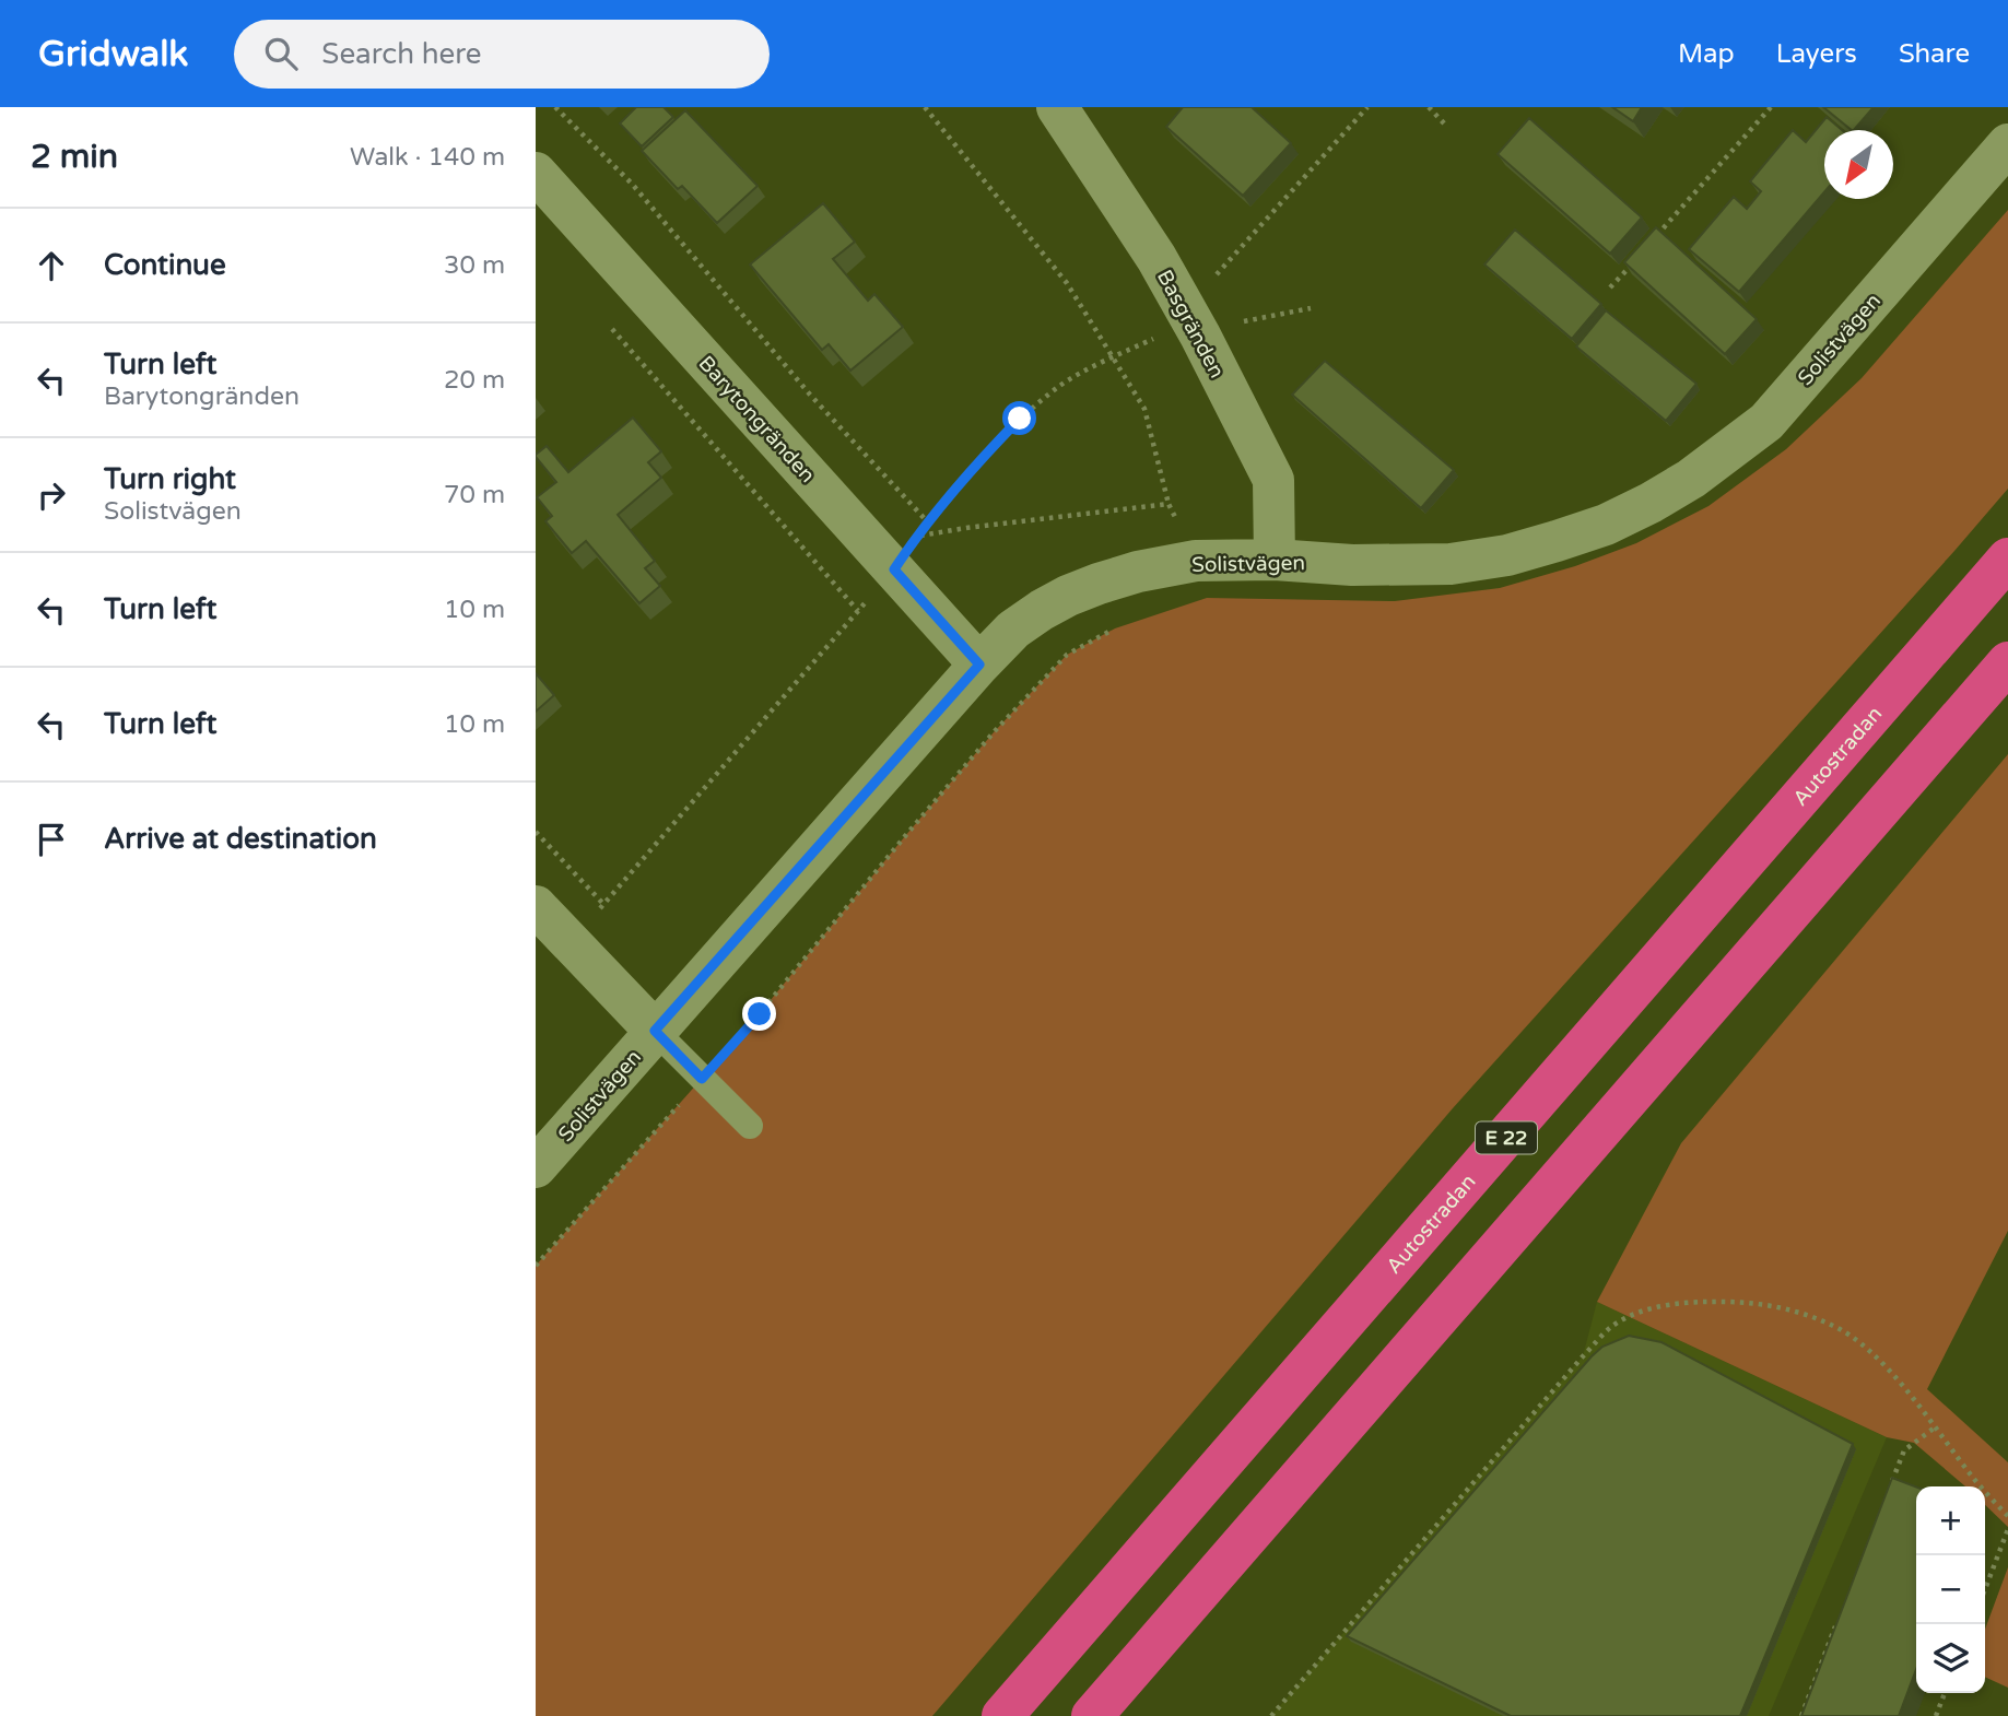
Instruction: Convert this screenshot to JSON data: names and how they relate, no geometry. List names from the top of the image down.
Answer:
{
  "streets": {
    "highway": ["Autostradan", "E 22"],
    "street": ["Basgränden", "Solistvägen", "Barytongränden"]
  },
  "crossings": [
    ["Basgränden", "Solistvägen"],
    ["Solistvägen", "Barytongränden"]
  ],
  "north": "bottom left",
  "page": {
    "header": "Gridwalk",
    "search": "Search here",
    "nav": ["Map", "Layers", "Share"],
    "heading": ["2 min", "Walk · 140 m"],
    "list": [
      ["Continue", "30 m"],
      ["Turn left", "Barytongränden", "20 m"],
      ["Turn right", "Solistvägen", "70 m"],
      ["Turn left", "10 m"],
      ["Turn left", "10 m"],
      "Arrive at destination"
    ],
    "map_buttons": ["+", "−"]
  }
}
